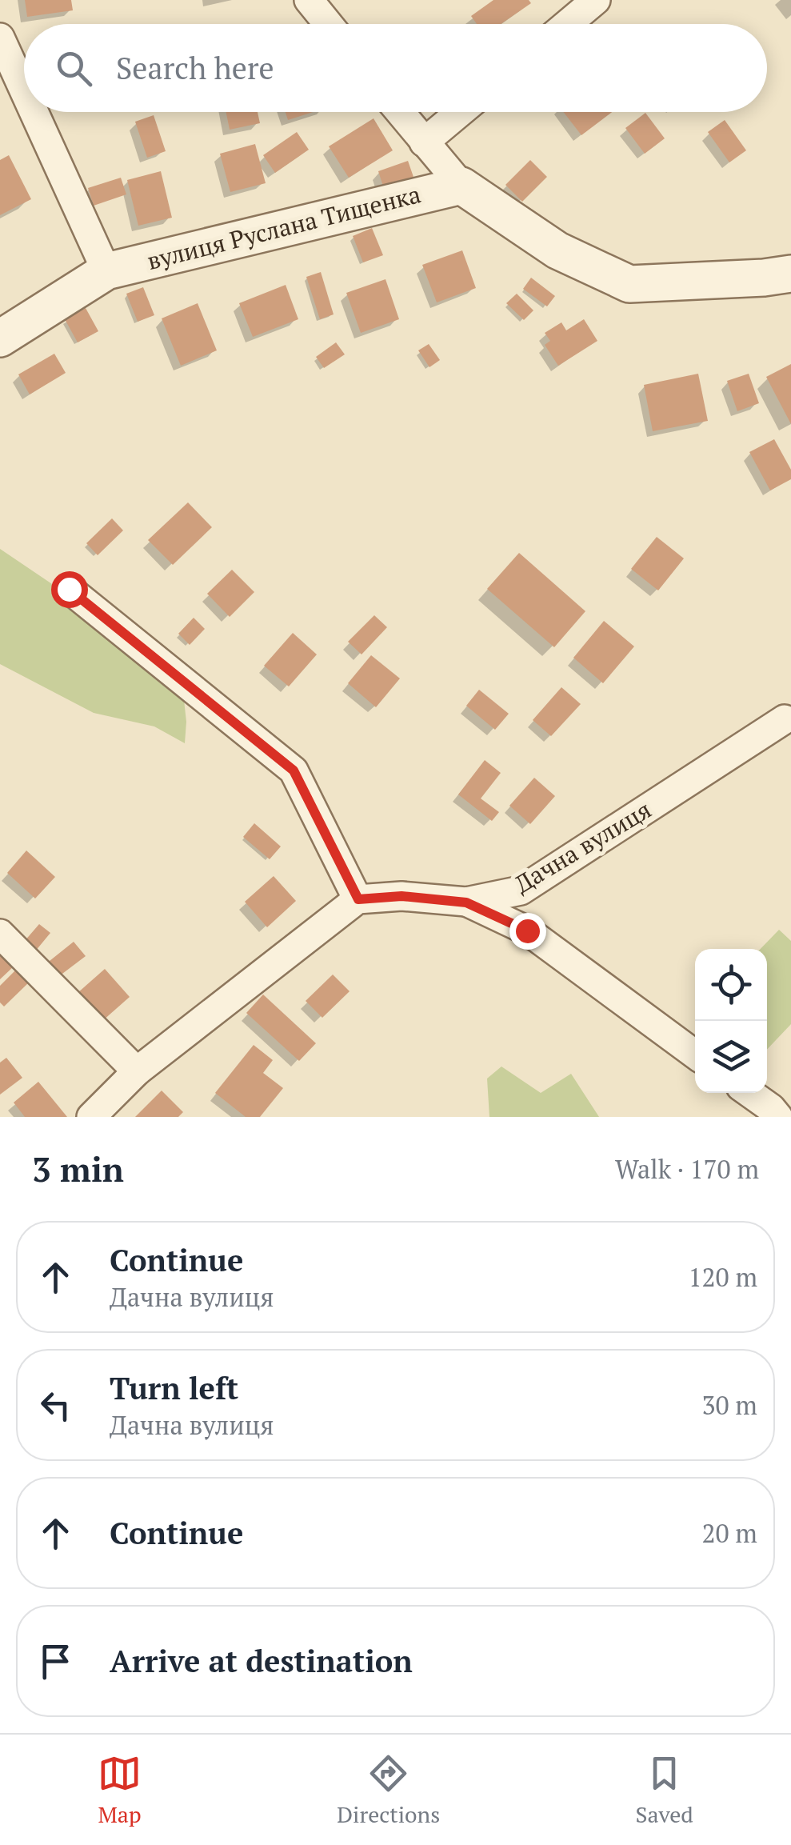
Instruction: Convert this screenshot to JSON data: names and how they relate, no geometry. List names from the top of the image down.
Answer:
{
  "streets": {
    "street": ["вулиця Руслана Тищенка", "Дачна вулиця"]
  },
  "page": {
    "search": "Search here",
    "heading": ["3 min", "Walk · 170 m"],
    "list": [
      ["Continue", "Дачна вулиця", "120 m"],
      ["Turn left", "Дачна вулиця", "30 m"],
      ["Continue", "20 m"],
      "Arrive at destination"
    ],
    "nav": ["Map", "Directions", "Saved"]
  }
}
